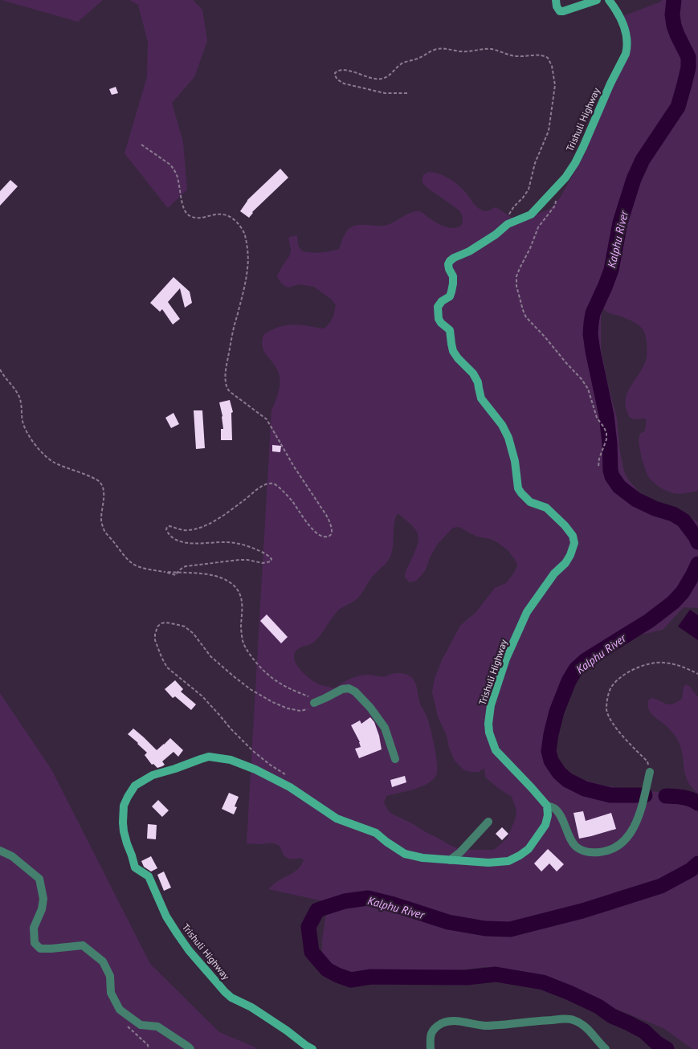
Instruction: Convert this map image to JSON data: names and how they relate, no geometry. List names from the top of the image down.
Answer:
{
  "streets": {
    "street": ["Trishuli Highway"]
  },
  "water": ["Kalphu River"]
}
